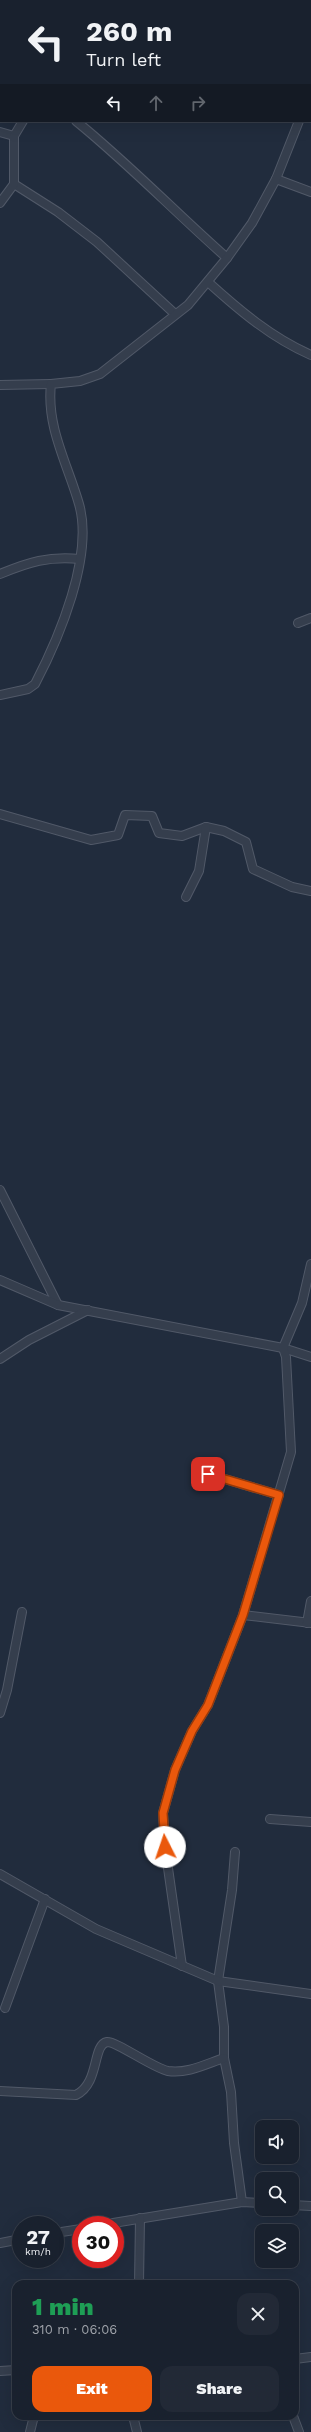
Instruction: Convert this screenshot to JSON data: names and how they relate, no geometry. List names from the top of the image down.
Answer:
{
  "page": {
    "turn": ["260 m", "Turn left"],
    "speed": "27 km/h",
    "limit": "30",
    "heading": ["1 min", "310 m · 06:06"],
    "buttons": ["Exit", "Share"]
  }
}
